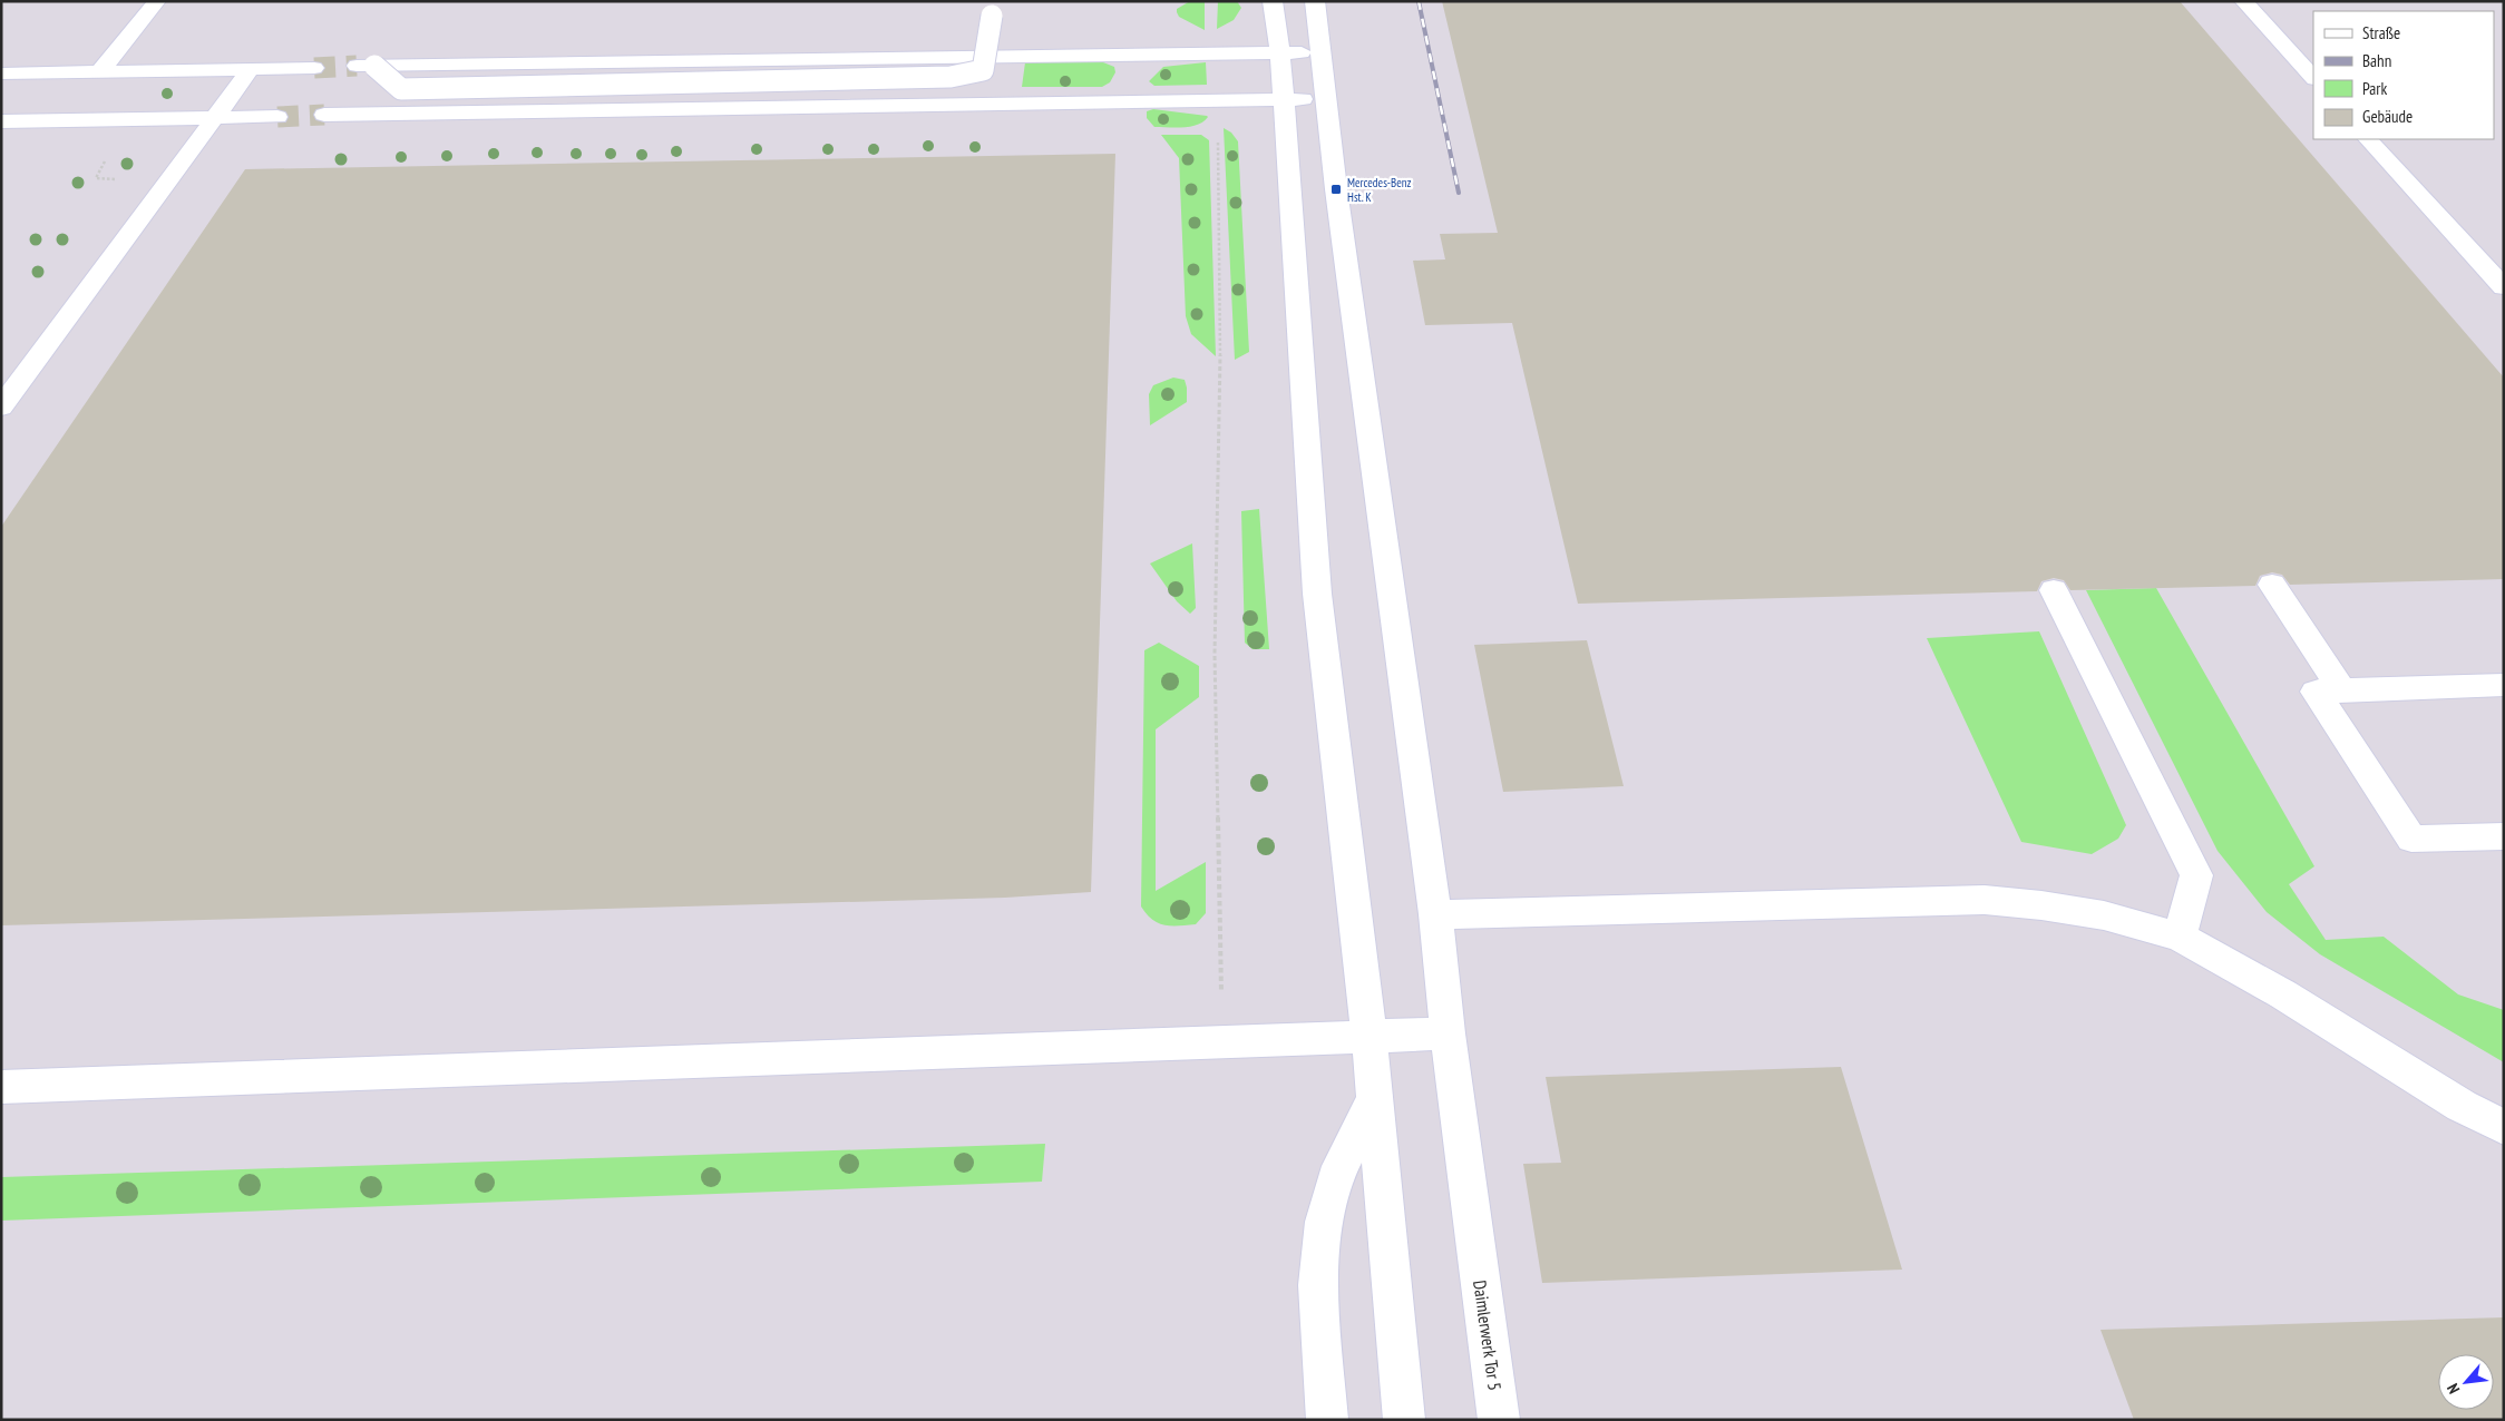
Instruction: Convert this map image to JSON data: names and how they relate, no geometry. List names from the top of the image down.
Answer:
{
  "streets": {
    "street": ["Daimlerwerk Tor 5"]
  },
  "places": {
    "transit": ["Mercedes-Benz Hst. K"]
  },
  "legend": [
    "Straße",
    "Bahn",
    "Park",
    "Gebäude"
  ],
  "north": "bottom left"
}
